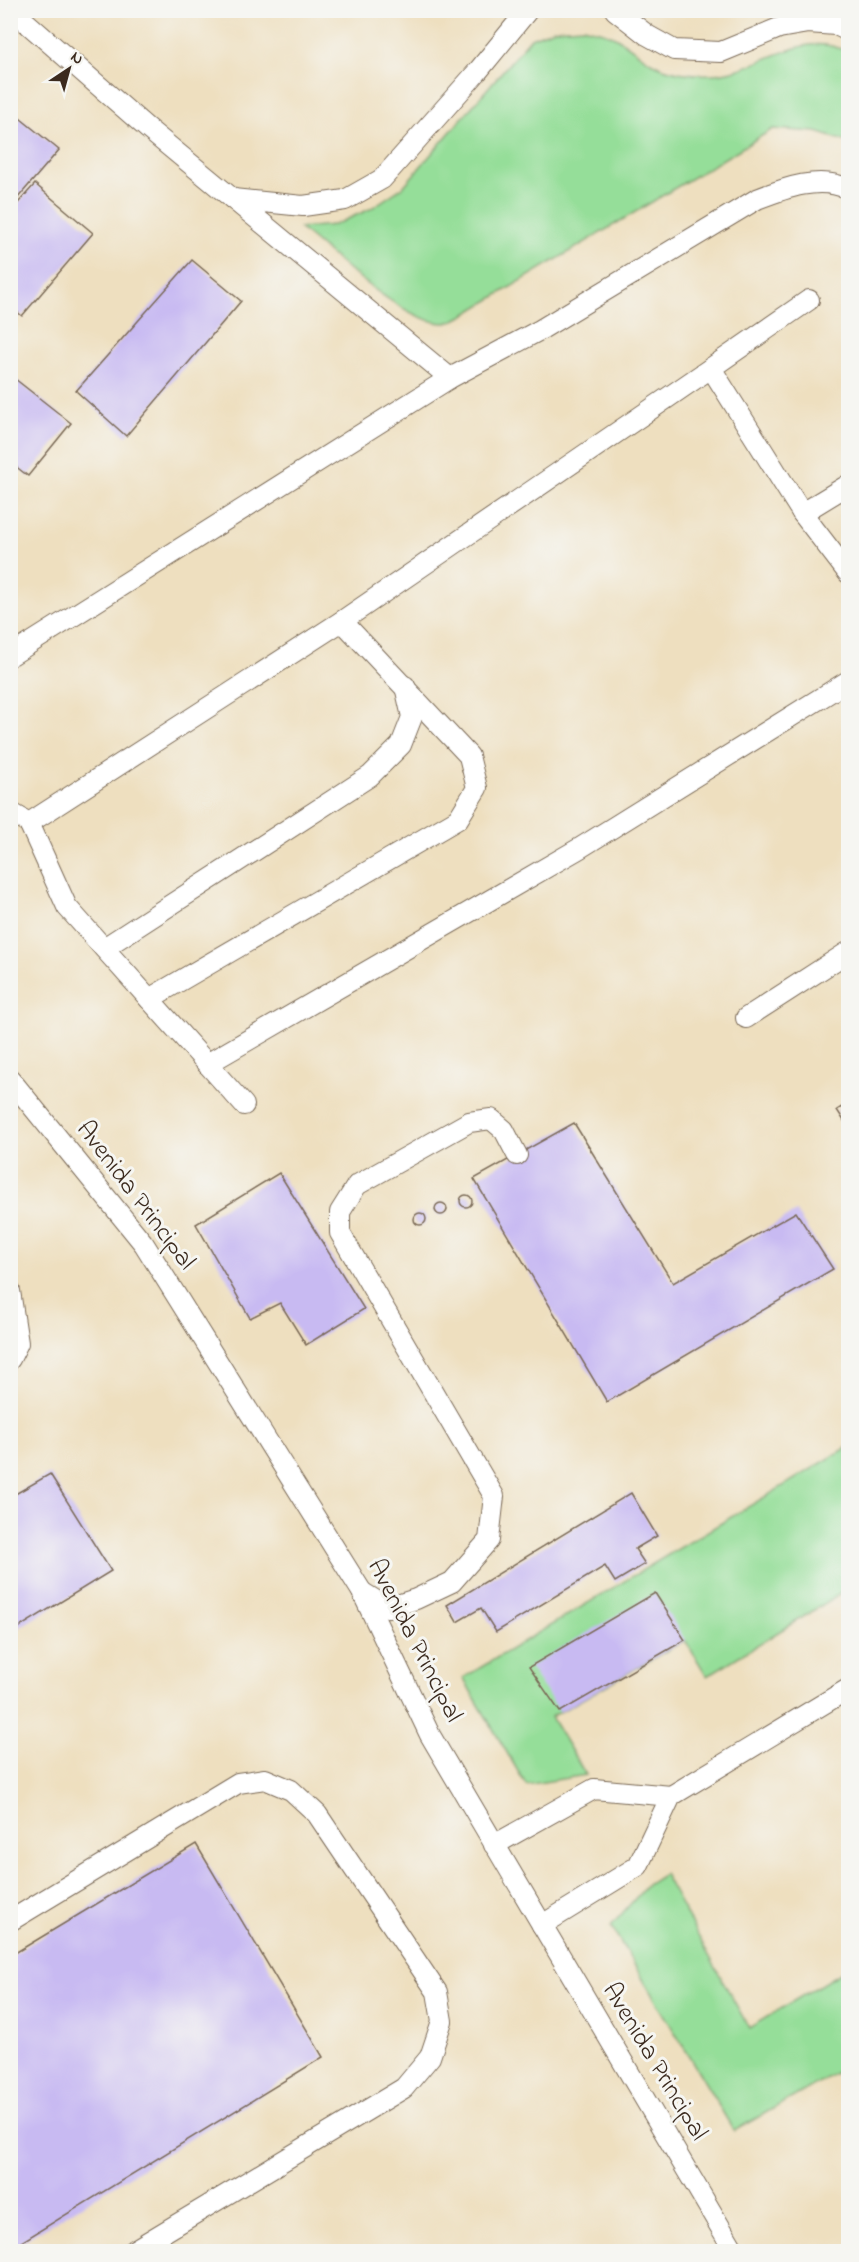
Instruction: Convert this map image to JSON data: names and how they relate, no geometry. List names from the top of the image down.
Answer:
{
  "streets": {
    "lane": ["Avenida Principal"]
  },
  "north": "top right"
}
